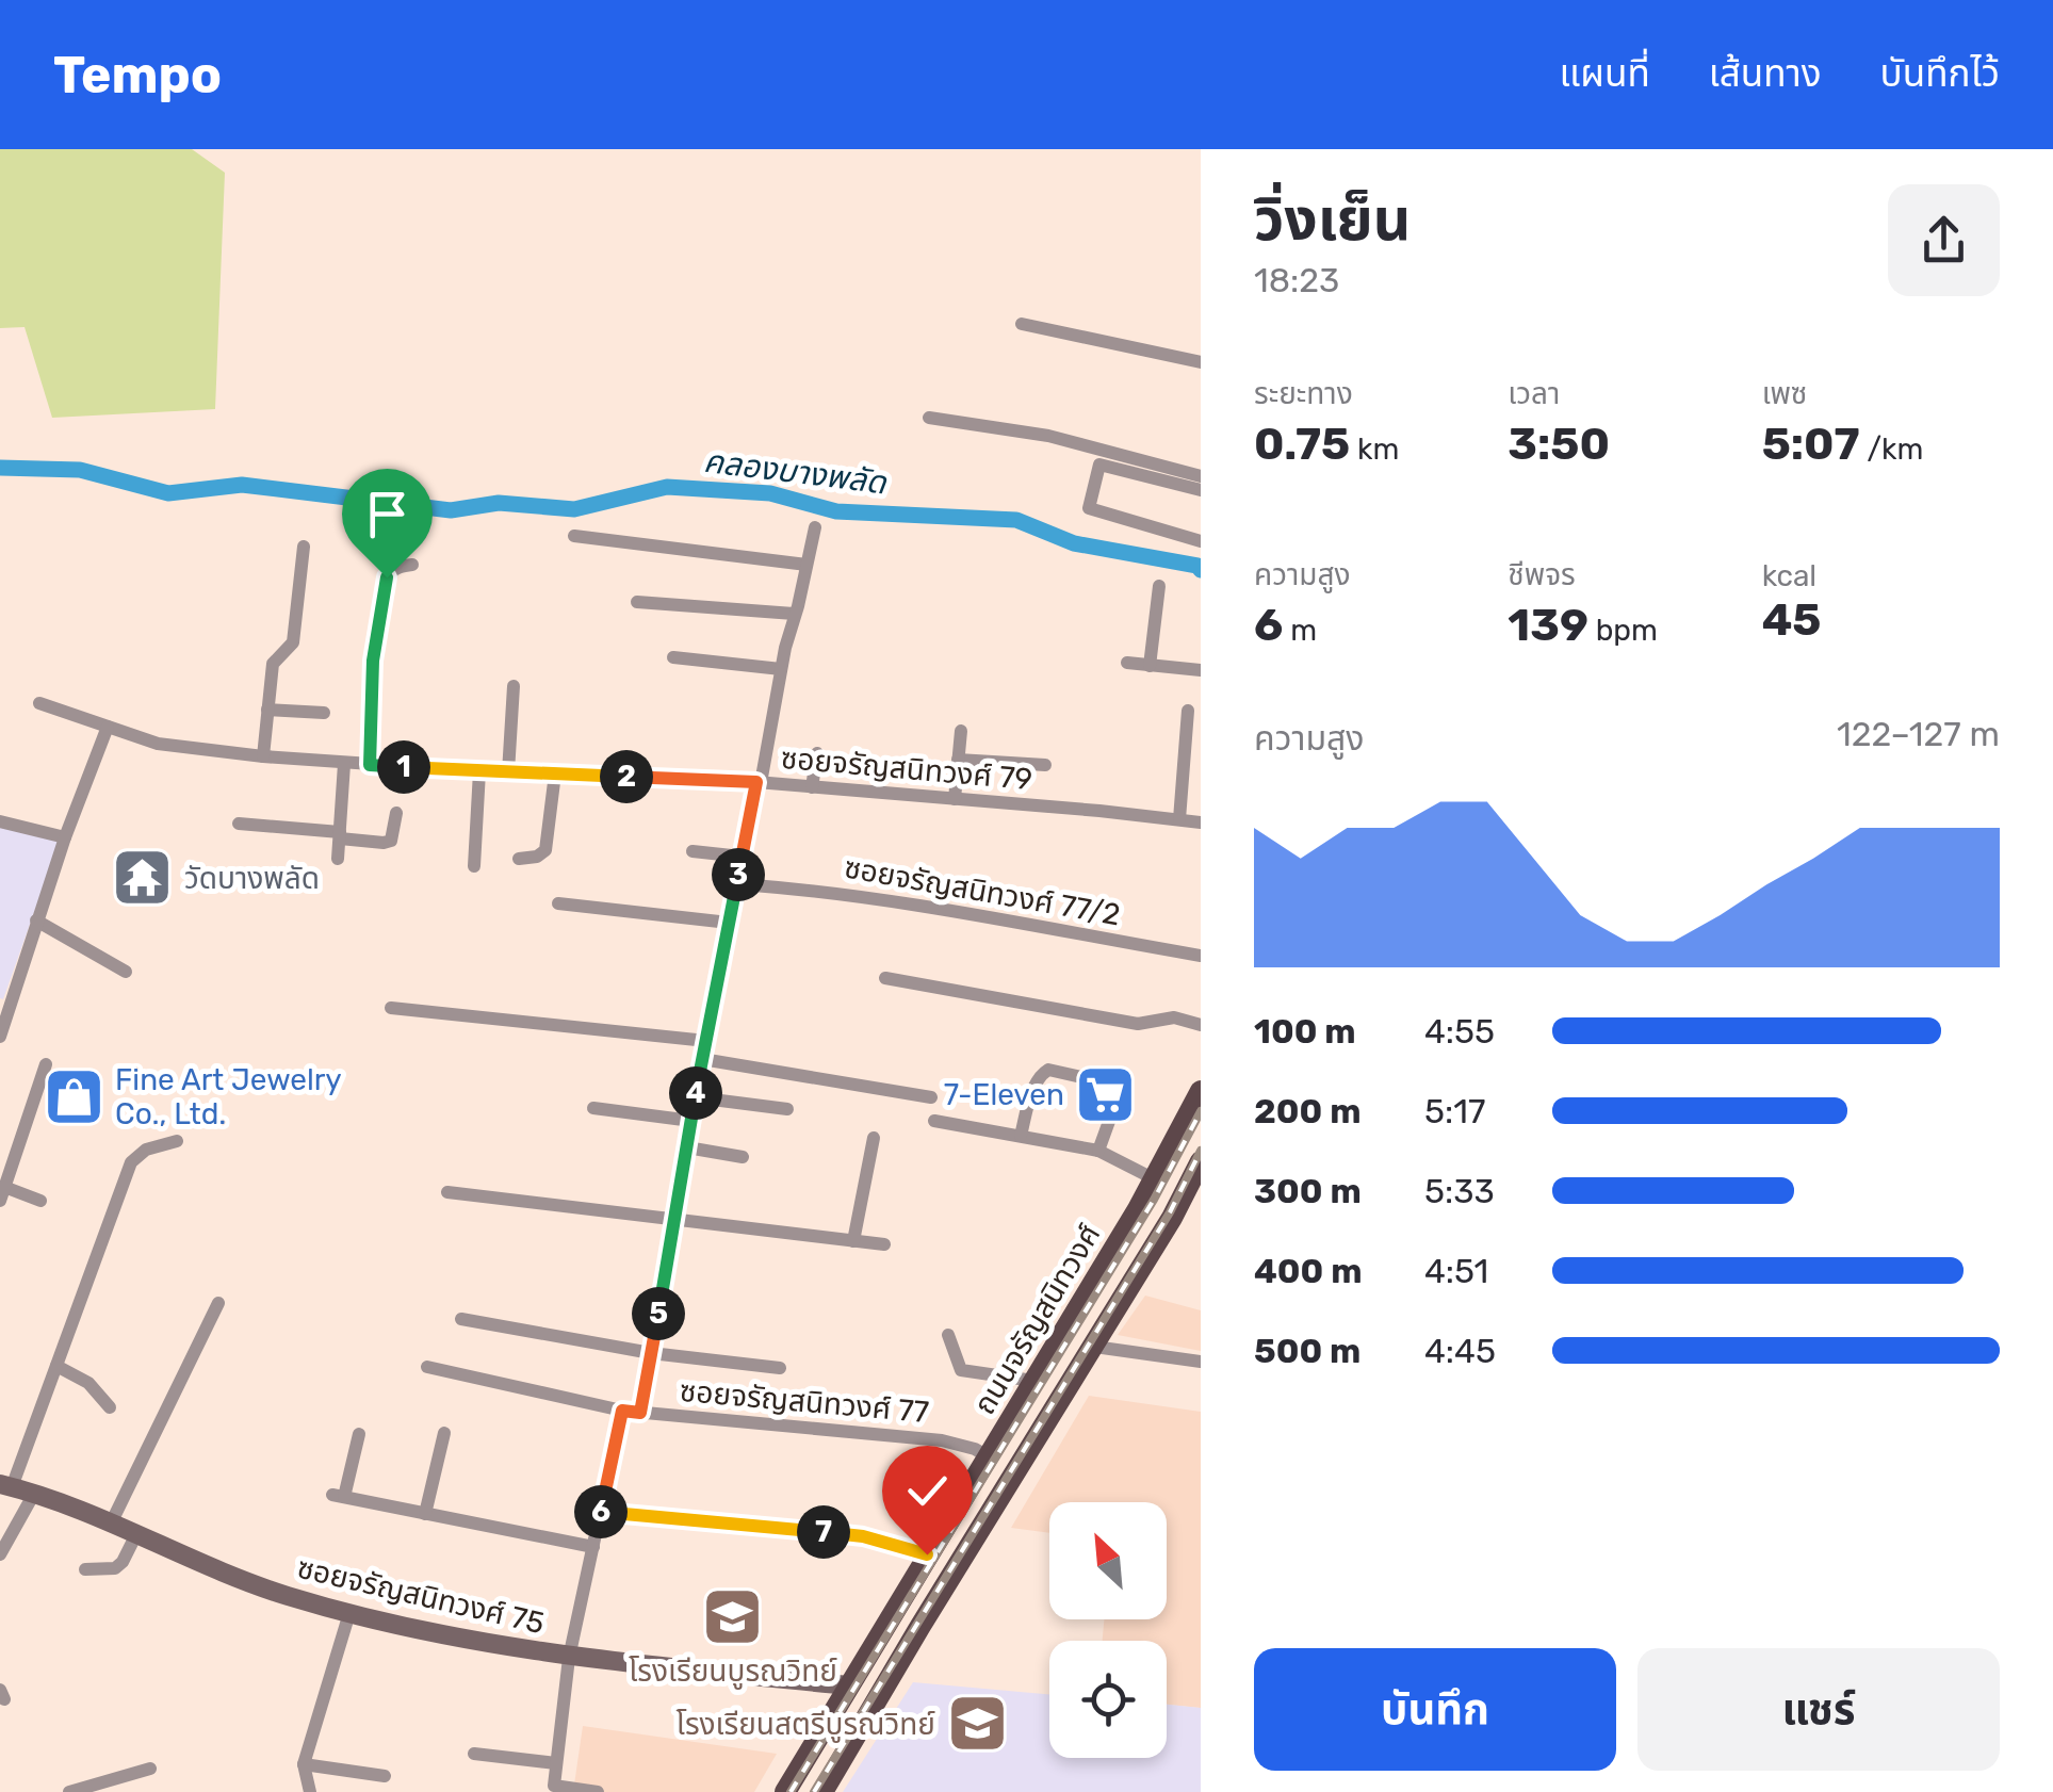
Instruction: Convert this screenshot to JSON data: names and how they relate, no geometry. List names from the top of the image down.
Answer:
{
  "streets": {
    "main road": ["ถนนจรัญสนิทวงศ์"],
    "street": [
      "ซอยจรัญสนิทวงศ์ 79",
      "ซอยจรัญสนิทวงศ์ 77/2",
      "ซอยจรัญสนิทวงศ์ 77",
      "ซอยจรัญสนิทวงศ์ 75"
    ]
  },
  "crossings": [
    ["ถนนจรัญสนิทวงศ์", "ซอยจรัญสนิทวงศ์ 77"],
    ["ถนนจรัญสนิทวงศ์", "ซอยจรัญสนิทวงศ์ 75"]
  ],
  "water": ["คลองบางพลัด"],
  "places": {
    "temple": ["วัดบางพลัด"],
    "supermarket": ["7-Eleven"],
    "shop": ["Fine Art Jewelry Co., Ltd."],
    "school or university": ["โรงเรียนบูรณวิทย์", "โรงเรียนสตรีบูรณวิทย์"]
  },
  "north": "top left",
  "page": {
    "header": "Tempo",
    "nav": ["แผนที่", "เส้นทาง", "บันทึกไว้"],
    "heading": ["วิ่งเย็น", "18:23"],
    "stats": [
      ["ระยะทาง", "0.75 km"],
      ["เวลา", "3:50"],
      ["เพซ", "5:07 /km"],
      ["ความสูง", "6 m"],
      ["ชีพจร", "139 bpm"],
      ["kcal", "45"]
    ],
    "chart": ["ความสูง", "122–127 m"],
    "pins": [
      "1",
      "2",
      "3",
      "4",
      "5",
      "6",
      "7"
    ],
    "list": [
      {
        "name": "100 m",
        "note": "4:55"
      },
      {
        "name": "200 m",
        "note": "5:17"
      },
      {
        "name": "300 m",
        "note": "5:33"
      },
      {
        "name": "400 m",
        "note": "4:51"
      },
      {
        "name": "500 m",
        "note": "4:45"
      }
    ],
    "buttons": ["บันทึก", "แชร์"]
  }
}
